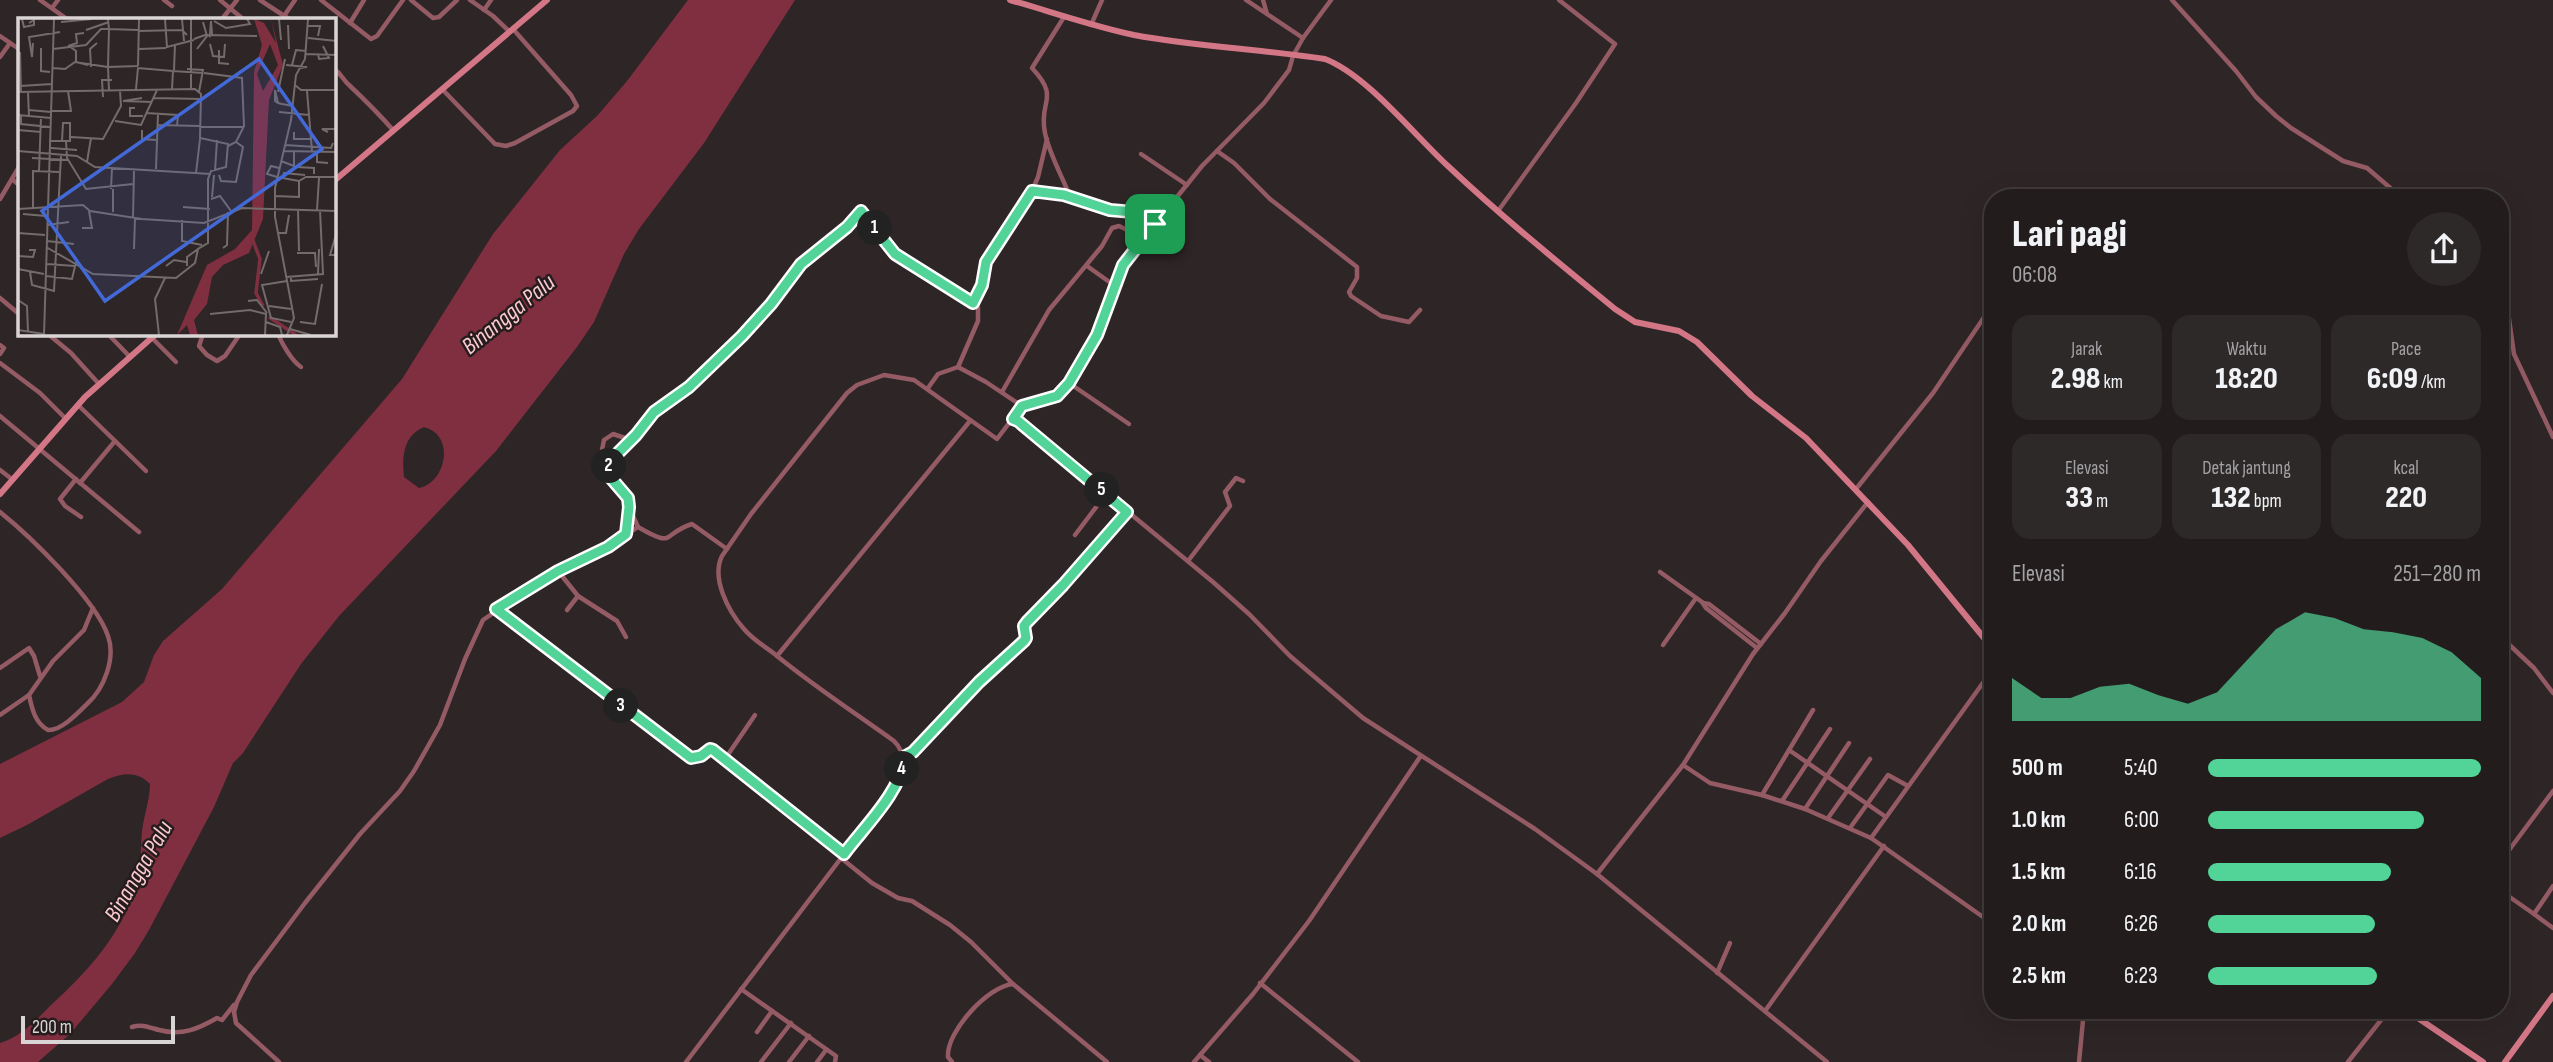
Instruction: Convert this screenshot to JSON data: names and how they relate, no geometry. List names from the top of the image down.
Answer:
{
  "water": ["Binangga Palu"],
  "scale_bar": "200 m",
  "page": {
    "heading": ["Lari pagi", "06:08"],
    "pins": [
      "1",
      "2",
      "5",
      "3",
      "4"
    ],
    "stats": [
      ["Jarak", "2.98 km"],
      ["Waktu", "18:20"],
      ["Pace", "6:09 /km"],
      ["Elevasi", "33 m"],
      ["Detak jantung", "132 bpm"],
      ["kcal", "220"]
    ],
    "chart": ["Elevasi", "251–280 m"],
    "list": [
      {
        "name": "500 m",
        "note": "5:40"
      },
      {
        "name": "1.0 km",
        "note": "6:00"
      },
      {
        "name": "1.5 km",
        "note": "6:16"
      },
      {
        "name": "2.0 km",
        "note": "6:26"
      },
      {
        "name": "2.5 km",
        "note": "6:23"
      }
    ],
    "scale": "200 m"
  }
}
